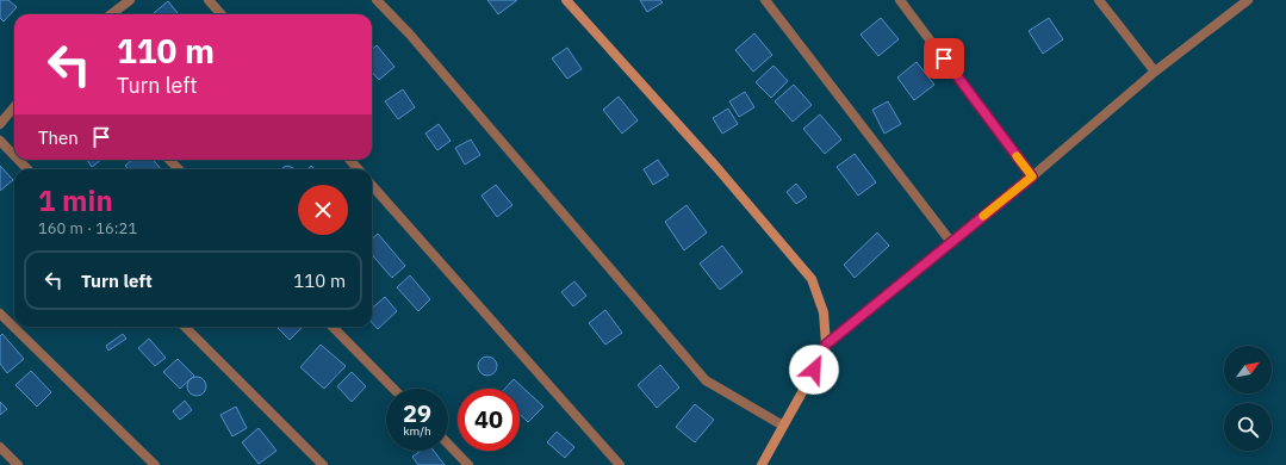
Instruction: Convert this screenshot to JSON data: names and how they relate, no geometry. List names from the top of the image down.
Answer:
{
  "north": "top right",
  "page": {
    "turn": ["110 m", "Turn left"],
    "then": "Then",
    "heading": ["1 min", "160 m · 16:21"],
    "list": [
      {
        "name": "Turn left",
        "value": "110 m"
      }
    ],
    "speed": "29 km/h",
    "limit": "40"
  }
}
